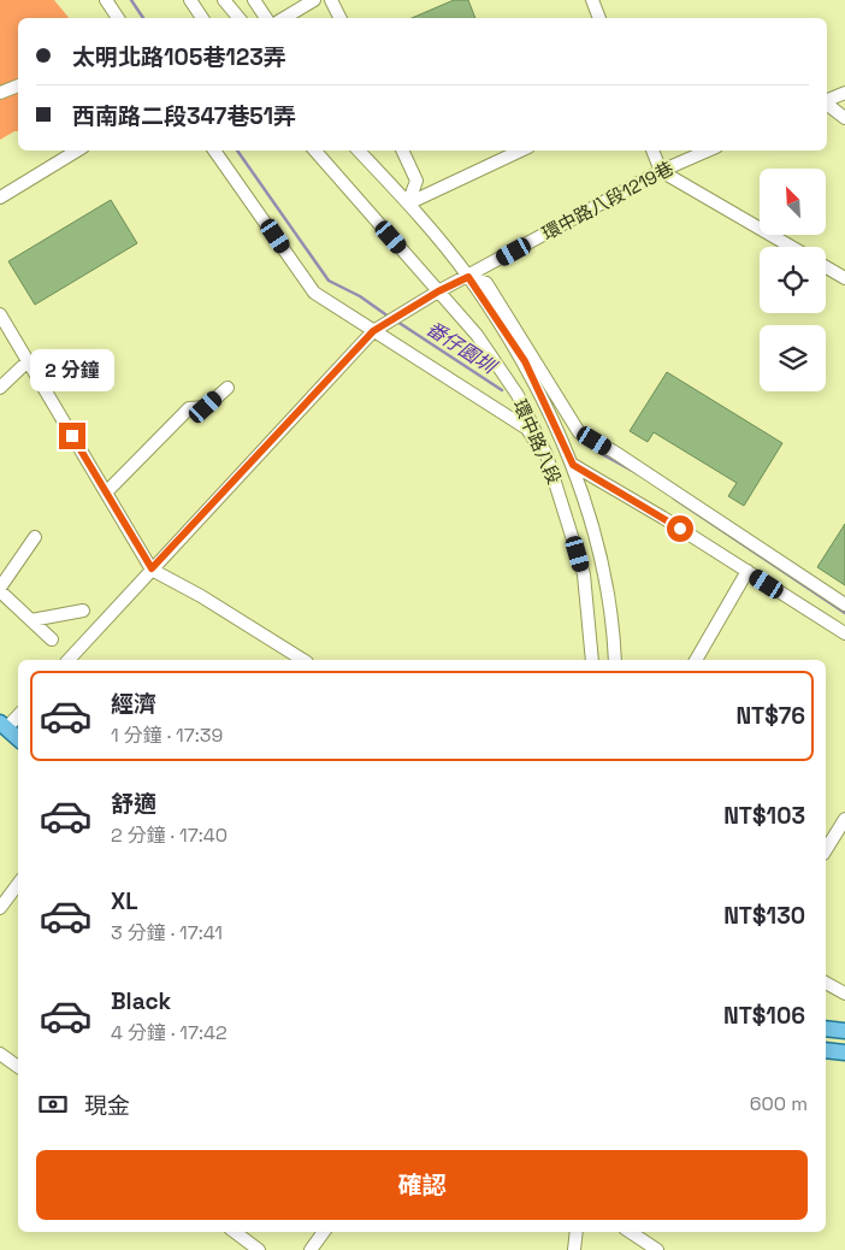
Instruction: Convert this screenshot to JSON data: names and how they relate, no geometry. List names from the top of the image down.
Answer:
{
  "streets": {
    "street": ["環中路八段1219巷", "環中路八段"]
  },
  "crossings": [
    ["環中路八段1219巷", "環中路八段"]
  ],
  "water": ["番仔園圳"],
  "north": "top left",
  "page": {
    "banner": ["太明北路105巷123弄", "西南路二段347巷51弄"],
    "bubble": "2 分鐘",
    "list": [
      {
        "name": "經濟",
        "note": "1 分鐘 · 17:39",
        "value": "NT$76"
      },
      {
        "name": "舒適",
        "note": "2 分鐘 · 17:40",
        "value": "NT$103"
      },
      {
        "name": "XL",
        "note": "3 分鐘 · 17:41",
        "value": "NT$130"
      },
      {
        "name": "Black",
        "note": "4 分鐘 · 17:42",
        "value": "NT$106"
      }
    ],
    "pay": ["現金", "600 m"],
    "buttons": "確認"
  }
}
